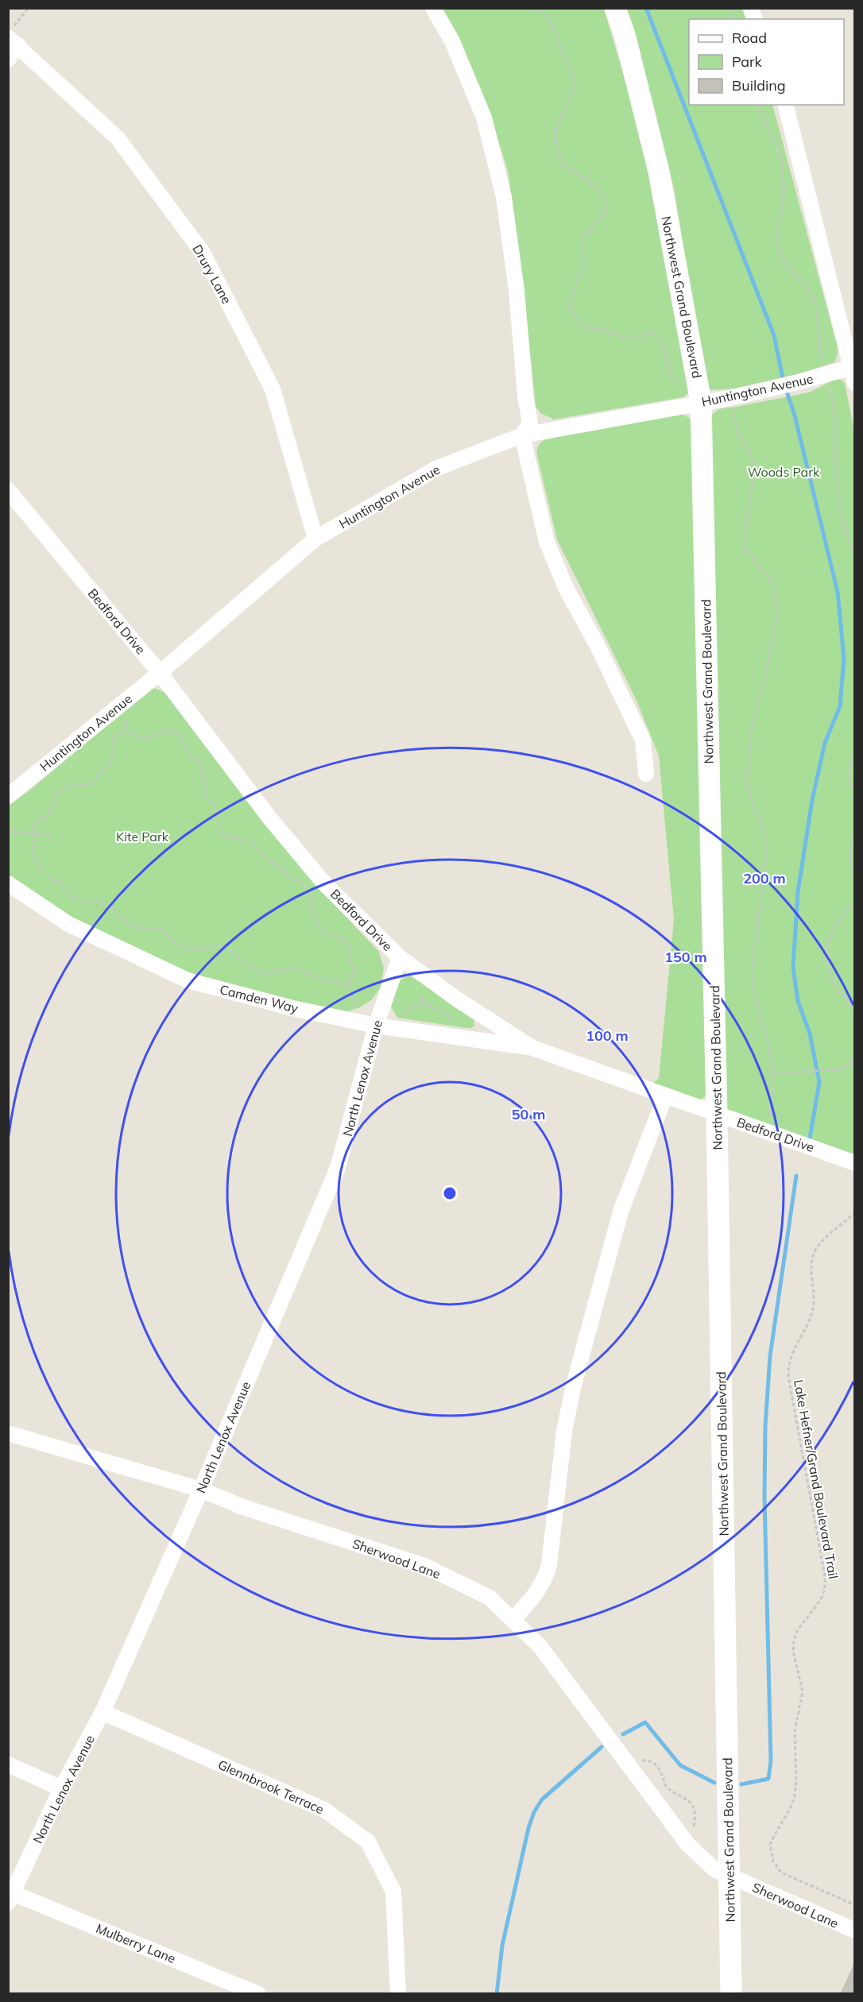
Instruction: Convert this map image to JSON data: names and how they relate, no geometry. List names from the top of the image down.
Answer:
{
  "streets": {
    "street": [
      "Drury Lane",
      "Northwest Grand Boulevard",
      "Huntington Avenue",
      "Bedford Drive",
      "Camden Way",
      "North Lenox Avenue",
      "Sherwood Lane",
      "Glennbrook Terrace",
      "Mulberry Lane"
    ],
    "path": ["Lake Hefner/Grand Boulevard Trail"]
  },
  "crossings": [
    ["Drury Lane", "Huntington Avenue"],
    ["Northwest Grand Boulevard", "Huntington Avenue"],
    ["Northwest Grand Boulevard", "Bedford Drive"],
    ["Northwest Grand Boulevard", "Sherwood Lane"],
    ["Huntington Avenue", "Bedford Drive"],
    ["Bedford Drive", "Camden Way"],
    ["Bedford Drive", "North Lenox Avenue"],
    ["Camden Way", "North Lenox Avenue"],
    ["North Lenox Avenue", "Sherwood Lane"],
    ["North Lenox Avenue", "Glennbrook Terrace"],
    ["North Lenox Avenue", "Mulberry Lane"]
  ],
  "parks": ["Woods Park", "Kite Park"],
  "legend": ["Road", "Park", "Building"],
  "rings": [
    "200 m",
    "150 m",
    "100 m",
    "50 m"
  ]
}
